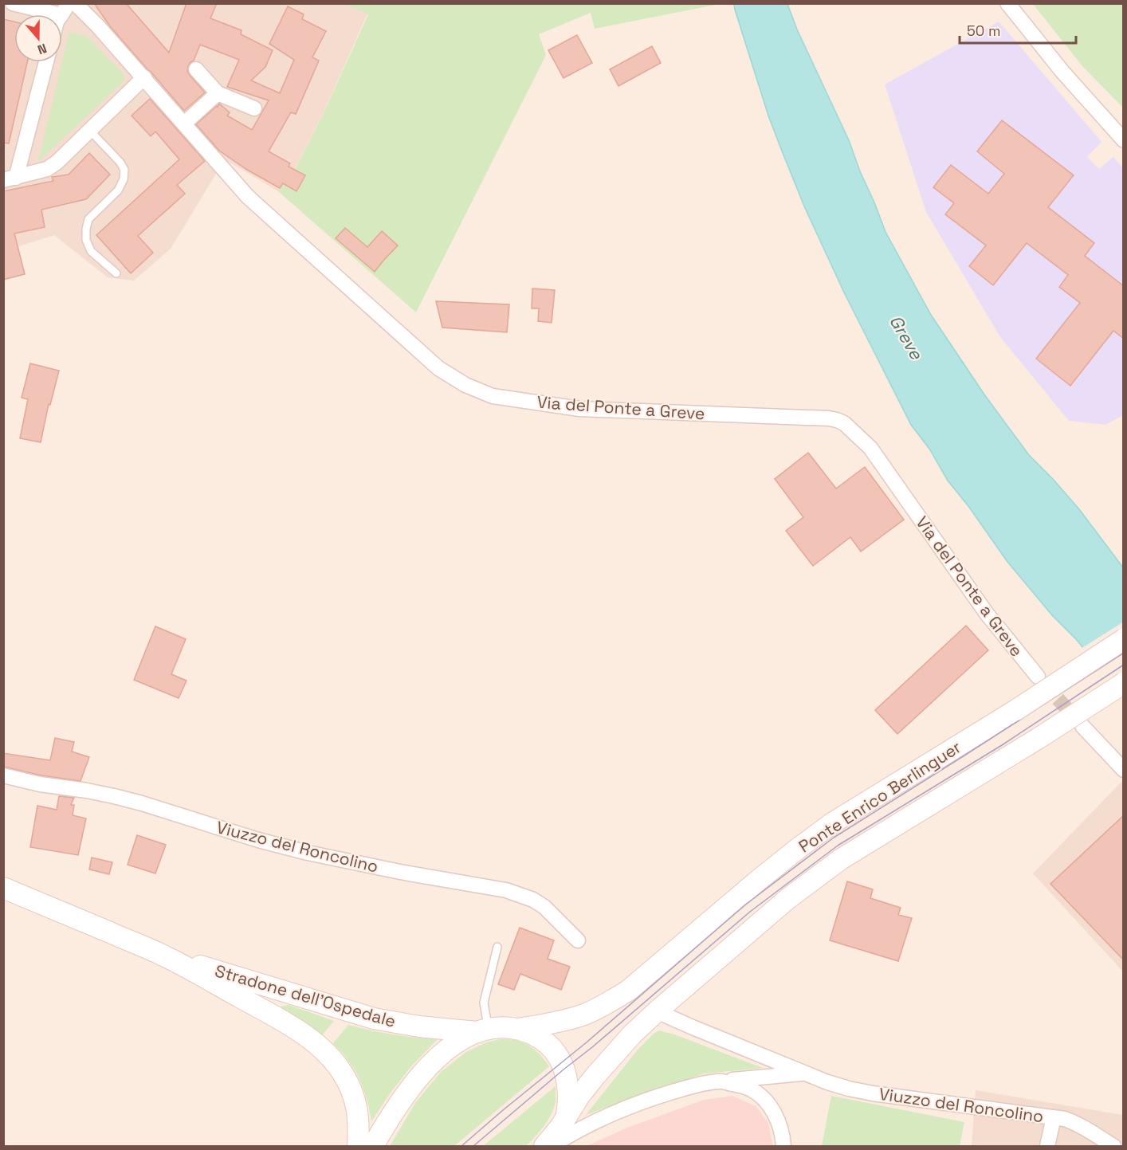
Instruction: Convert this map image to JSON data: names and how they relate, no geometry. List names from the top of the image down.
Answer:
{
  "streets": {
    "main road": ["Ponte Enrico Berlinguer", "Stradone dell'Ospedale"],
    "street": ["Via del Ponte a Greve", "Viuzzo del Roncolino"]
  },
  "crossings": [
    ["Ponte Enrico Berlinguer", "Viuzzo del Roncolino"],
    ["Ponte Enrico Berlinguer", "Stradone dell'Ospedale"]
  ],
  "water": ["Greve"],
  "scale_bar": "50 m",
  "north": "bottom"
}
